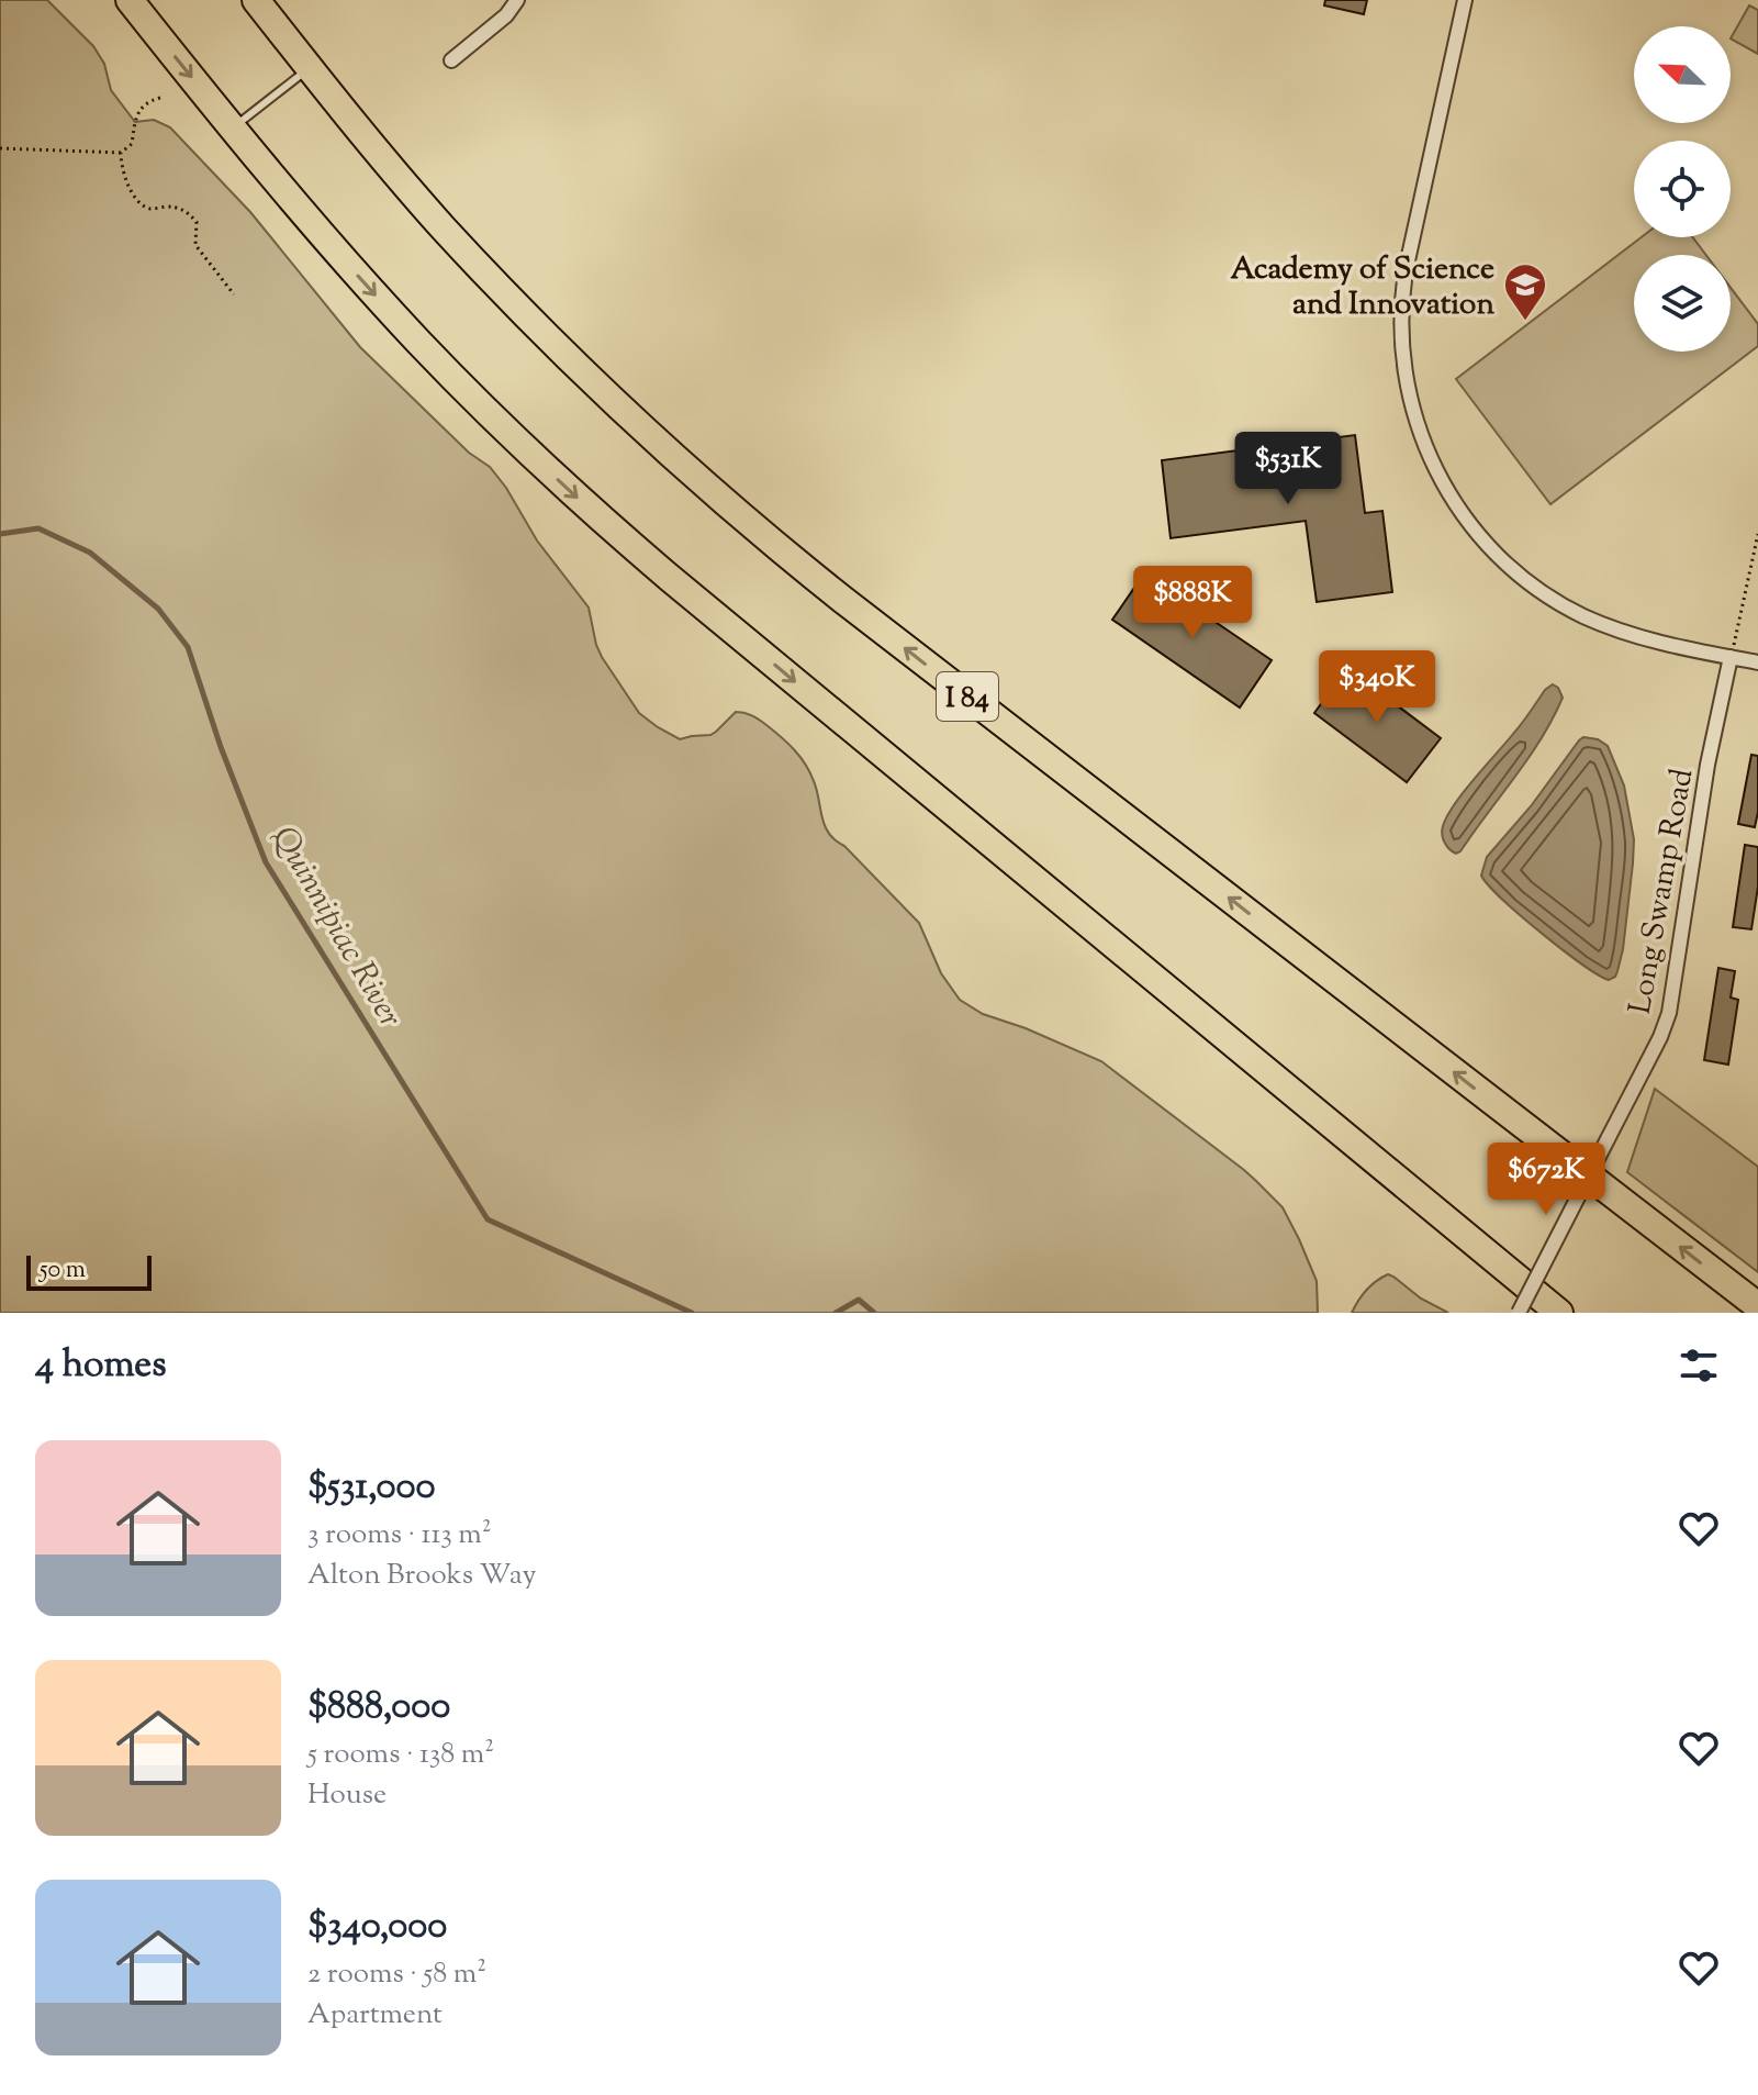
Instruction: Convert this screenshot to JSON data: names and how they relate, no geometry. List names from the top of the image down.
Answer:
{
  "streets": {
    "highway": ["I 84"],
    "street": ["Long Swamp Road"]
  },
  "water": ["Quinnipiac River"],
  "places": {
    "school or university": ["Academy of Science and Innovation"]
  },
  "scale_bar": "50 m",
  "north": "top left",
  "page": {
    "price": [
      "$531K",
      "$888K",
      "$340K",
      "$672K"
    ],
    "scale": "50 m",
    "heading": "4 homes",
    "list": [
      {
        "name": "$531,000",
        "note": "3 rooms · 113 m² · Alton Brooks Way"
      },
      {
        "name": "$888,000",
        "note": "5 rooms · 138 m² · House"
      },
      {
        "name": "$340,000",
        "note": "2 rooms · 58 m² · Apartment"
      }
    ]
  }
}
